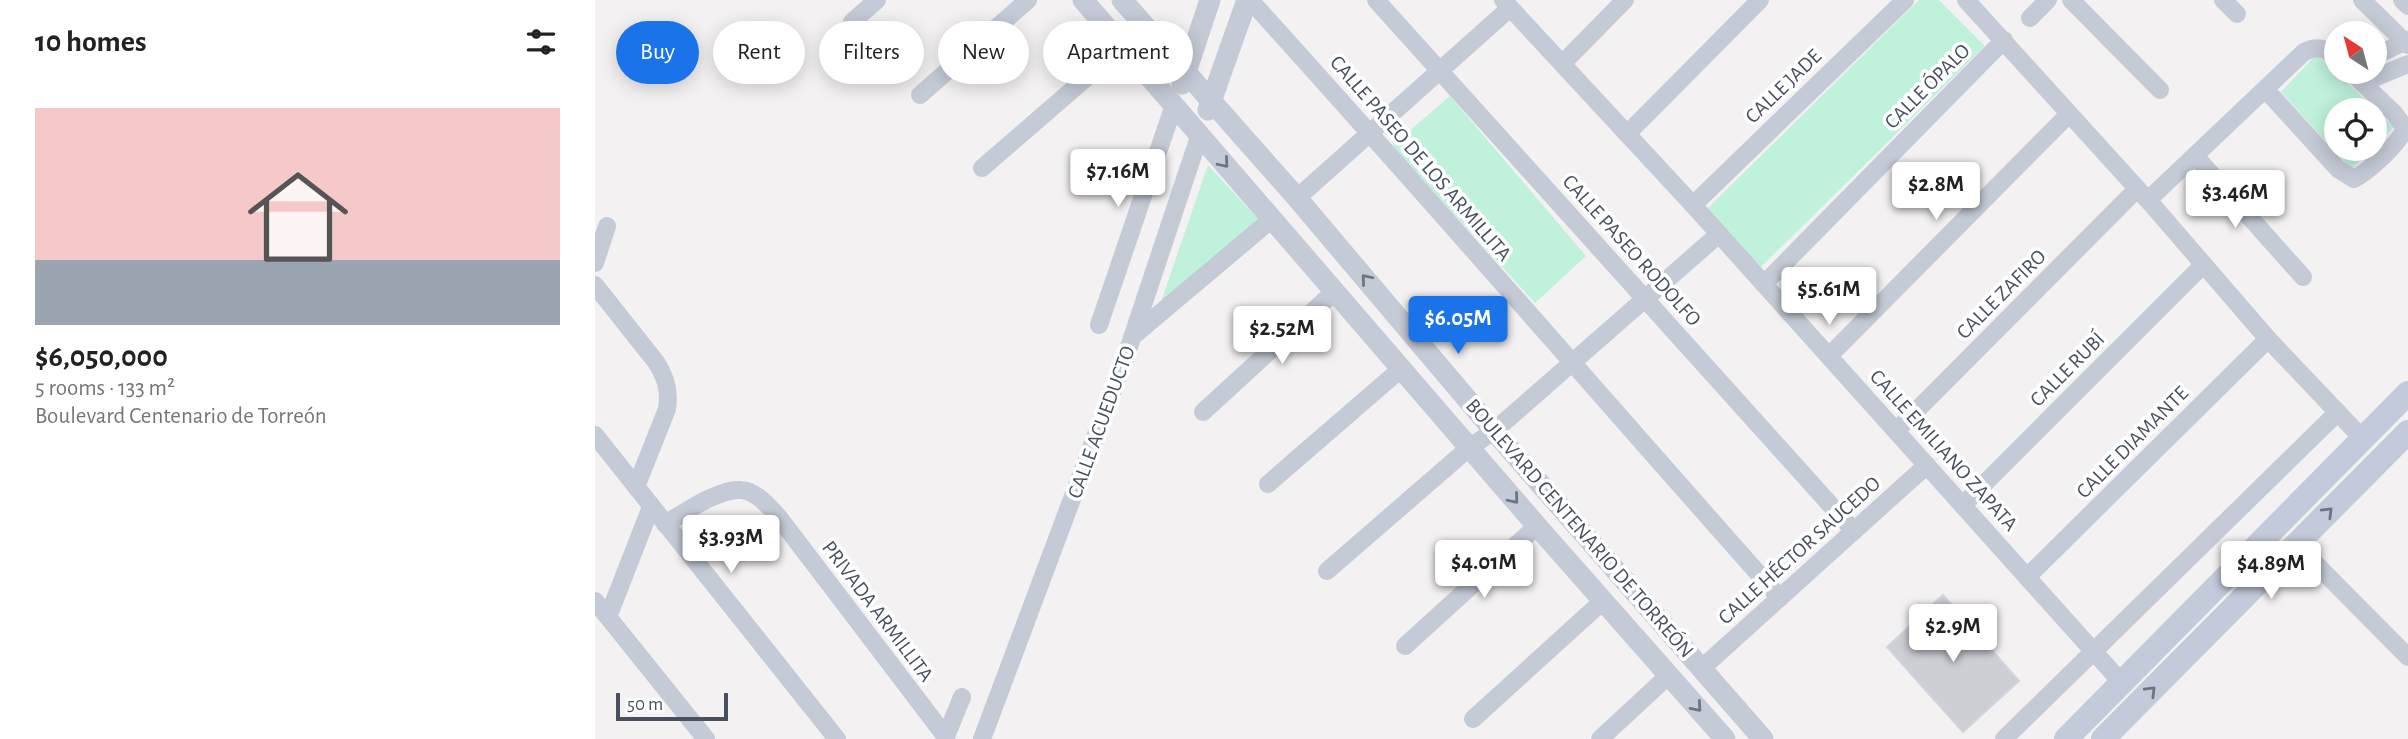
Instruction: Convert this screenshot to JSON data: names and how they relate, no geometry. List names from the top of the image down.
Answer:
{
  "streets": {
    "street": [
      "CALLE JADE",
      "CALLE ÓPALO",
      "CALLE PASEO DE LOS ARMILLITA",
      "CALLE PASEO RODOLFO",
      "CALLE ZAFIRO",
      "CALLE RUBÍ",
      "CALLE ACUEDUCTO",
      "CALLE DIAMANTE",
      "CALLE EMILIANO ZAPATA",
      "BOULEVARD CENTENARIO DE TORREÓN",
      "CALLE HÉCTOR SAUCEDO",
      "PRIVADA ARMILLITA"
    ]
  },
  "crossings": [
    ["CALLE JADE", "CALLE EMILIANO ZAPATA"],
    ["CALLE ÓPALO", "CALLE EMILIANO ZAPATA"],
    ["CALLE PASEO DE LOS ARMILLITA", "CALLE ACUEDUCTO"],
    ["CALLE PASEO DE LOS ARMILLITA", "CALLE HÉCTOR SAUCEDO"],
    ["CALLE PASEO RODOLFO", "CALLE HÉCTOR SAUCEDO"],
    ["CALLE ZAFIRO", "CALLE EMILIANO ZAPATA"],
    ["CALLE RUBÍ", "CALLE EMILIANO ZAPATA"],
    ["CALLE ACUEDUCTO", "BOULEVARD CENTENARIO DE TORREÓN"],
    ["CALLE DIAMANTE", "CALLE EMILIANO ZAPATA"],
    ["CALLE EMILIANO ZAPATA", "CALLE HÉCTOR SAUCEDO"],
    ["BOULEVARD CENTENARIO DE TORREÓN", "CALLE HÉCTOR SAUCEDO"]
  ],
  "scale_bar": "50 m",
  "north": "top left",
  "page": {
    "heading": "10 homes",
    "chip": [
      "Buy",
      "Rent",
      "Filters",
      "New",
      "Apartment"
    ],
    "list": [
      {
        "name": "$6,050,000",
        "note": "5 rooms · 133 m² · Boulevard Centenario de Torreón"
      }
    ],
    "price": [
      "$7.16M",
      "$2.8M",
      "$3.46M",
      "$5.61M",
      "$6.05M",
      "$2.52M",
      "$3.93M",
      "$4.01M",
      "$4.89M",
      "$2.9M"
    ],
    "scale": "50 m"
  }
}
